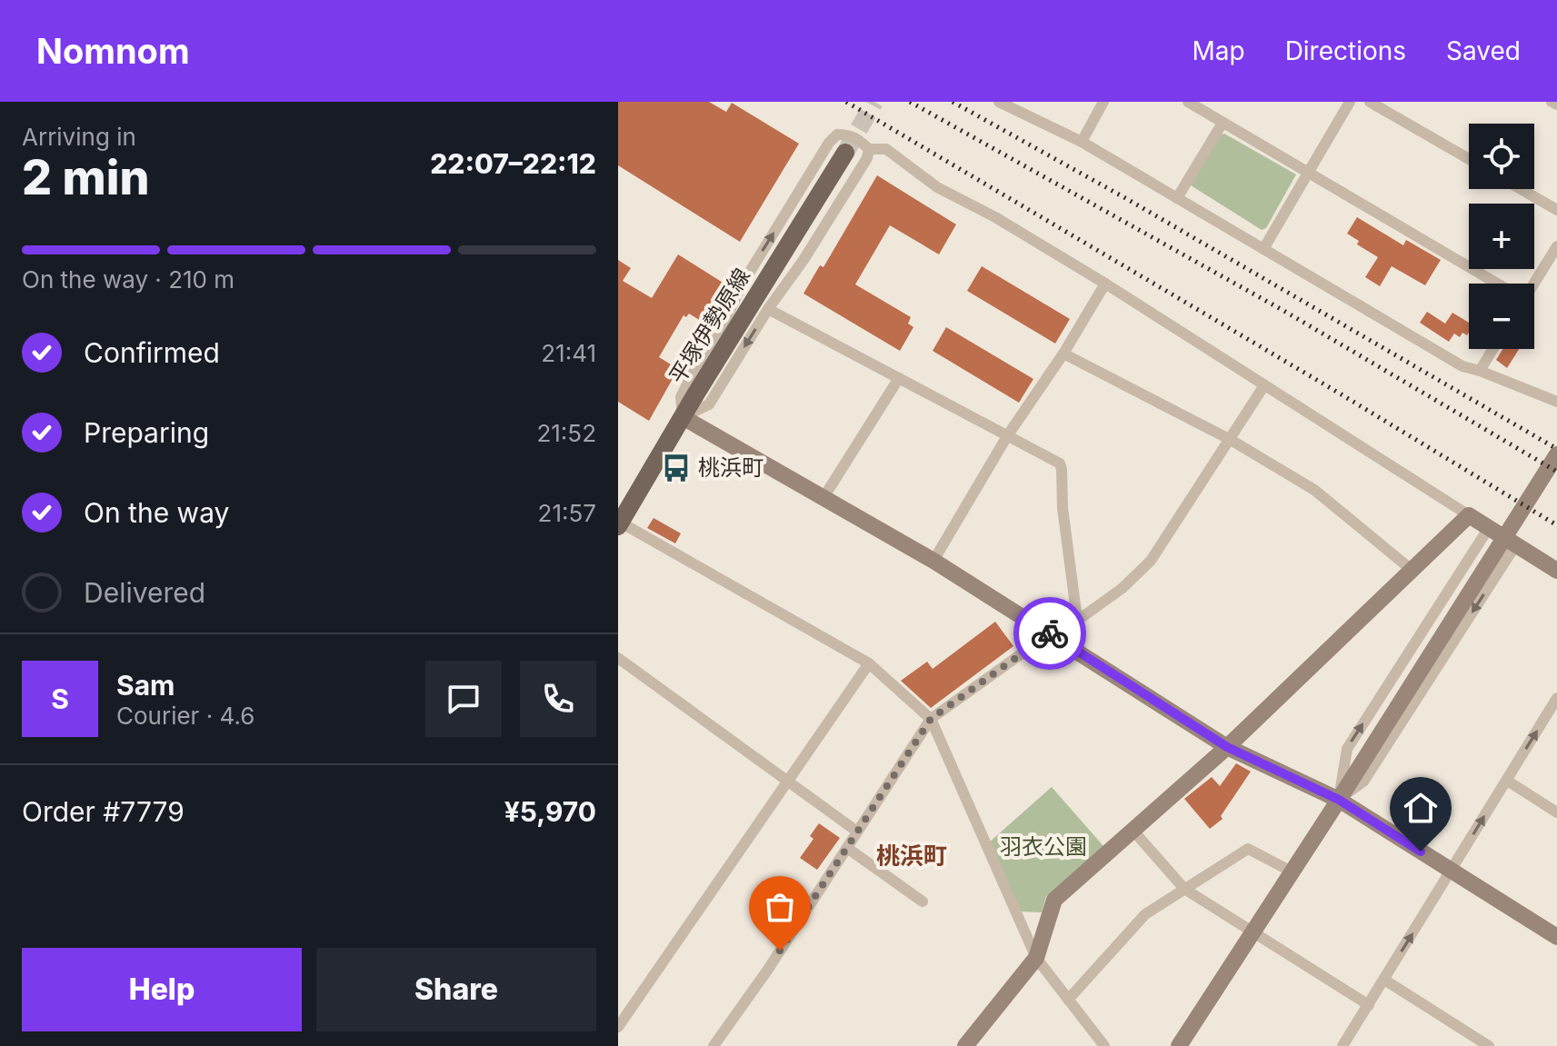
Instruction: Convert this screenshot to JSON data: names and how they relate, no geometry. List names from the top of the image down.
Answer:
{
  "streets": {
    "main road": ["平塚伊勢原線"]
  },
  "districts": ["桃浜町"],
  "parks": ["羽衣公園"],
  "places": {
    "bus stop": ["桃浜町"]
  },
  "page": {
    "header": "Nomnom",
    "nav": ["Map", "Directions", "Saved"],
    "heading": ["2 min", "Arriving in", "22:07–22:12"],
    "panel": [
      "Sam",
      "Courier · 4.6",
      "Order #7779",
      "¥5,970"
    ],
    "map_buttons": ["+", "−"],
    "bar": "On the way · 210 m",
    "list": [
      ["Confirmed", "21:41"],
      ["Preparing", "21:52"],
      ["On the way", "21:57"],
      "Delivered"
    ],
    "round": "S",
    "buttons": ["Help", "Share"]
  }
}
